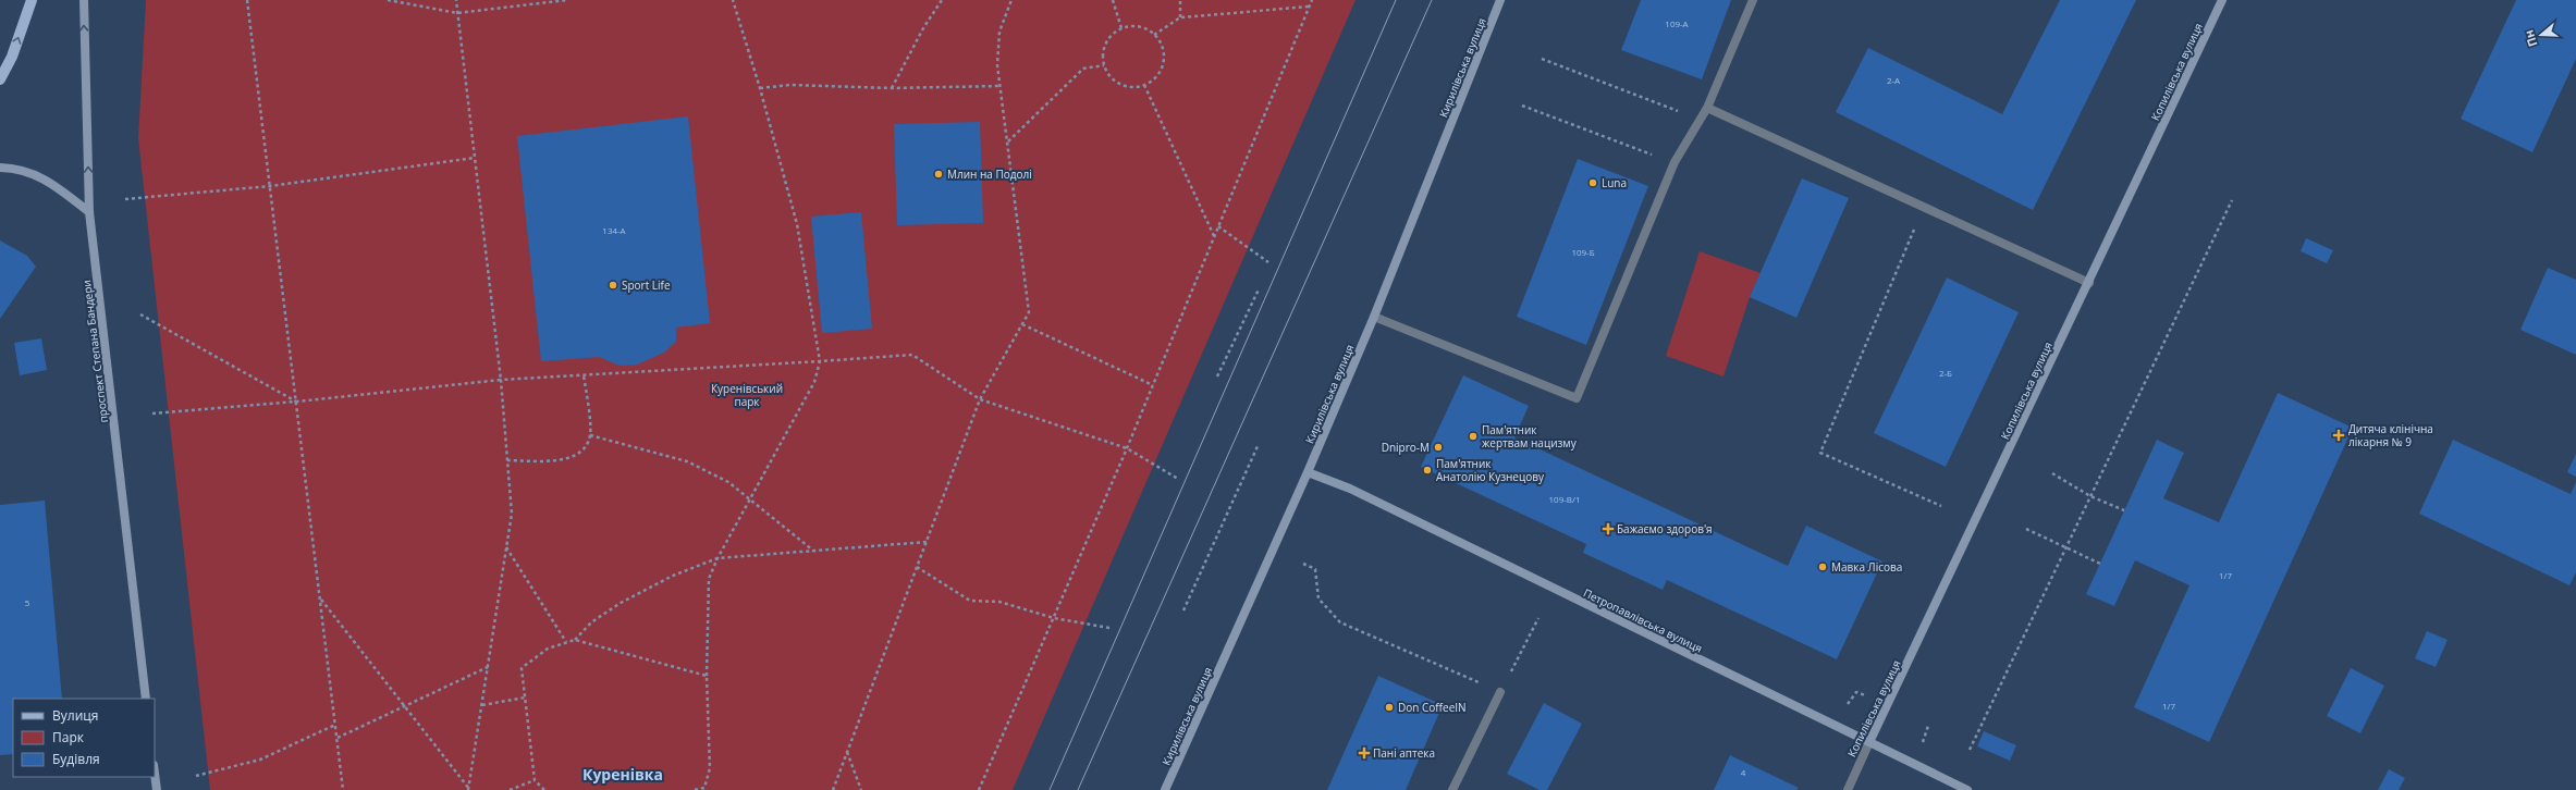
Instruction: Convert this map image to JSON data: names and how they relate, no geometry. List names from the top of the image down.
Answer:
{
  "streets": {
    "main road": [
      "Кирилівська вулиця",
      "Копилівська вулиця",
      "проспект Степана Бандери",
      "Петропавлівська вулиця"
    ]
  },
  "crossings": [
    ["Кирилівська вулиця", "Петропавлівська вулиця"],
    ["Копилівська вулиця", "Петропавлівська вулиця"]
  ],
  "districts": ["Куренівка"],
  "parks": ["Куренівський парк"],
  "places": {
    "other": [
      "Млин на Подолі",
      "Luna",
      "Sport Life",
      "Пам'ятник жертвам нацизму",
      "Dnipro-M",
      "Пам'ятник Анатолію Кузнецову",
      "Мавка Лісова",
      "Don CoffeeIN"
    ],
    "health": ["Дитяча клінічна лікарня № 9", "Бажаємо здоров'я", "Пані аптека"]
  },
  "house_numbers": [
    "109-А",
    "2-А",
    "134-А",
    "109-Б",
    "2-Б",
    "109-В/1",
    "1/7",
    "5",
    "1/7",
    "4"
  ],
  "legend": ["Вулиця", "Парк", "Будівля"],
  "north": "left"
}
